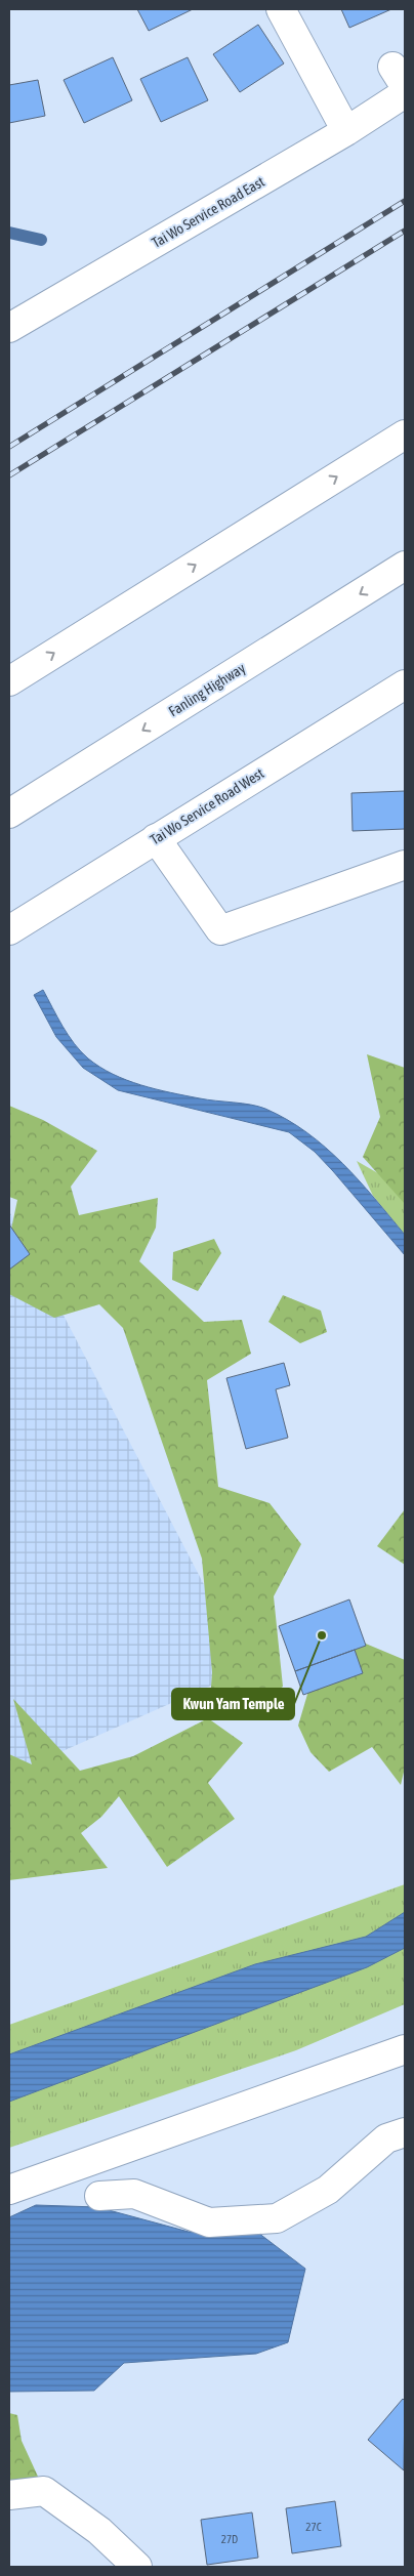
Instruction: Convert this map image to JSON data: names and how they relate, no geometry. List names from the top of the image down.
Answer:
{
  "streets": {
    "main road": ["Tai Wo Service Road East", "Fanling Highway", "Tai Wo Service Road West"]
  },
  "places": ["Kwun Yam Temple"],
  "house_numbers": ["27C", "27D"]
}
